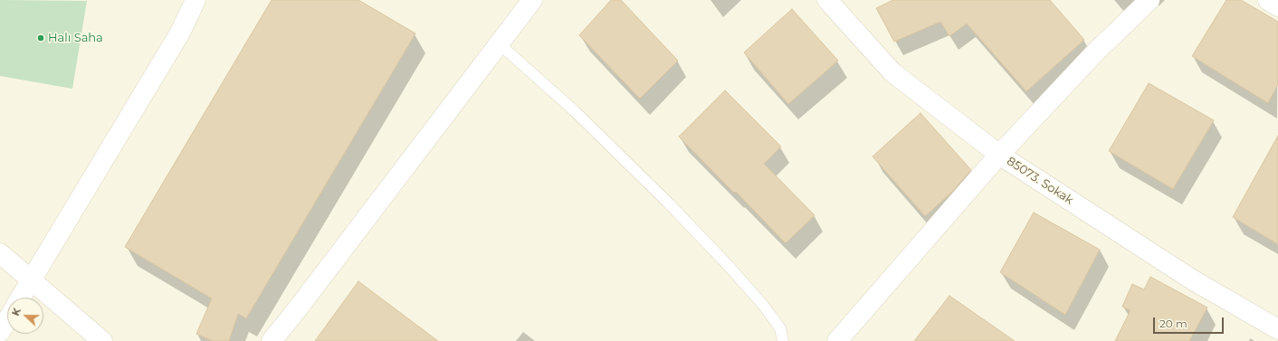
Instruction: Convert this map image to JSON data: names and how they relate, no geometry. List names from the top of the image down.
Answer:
{
  "streets": {
    "street": ["85073. Sokak"]
  },
  "places": ["Halı Saha"],
  "scale_bar": "20 m",
  "north": "left"
}
